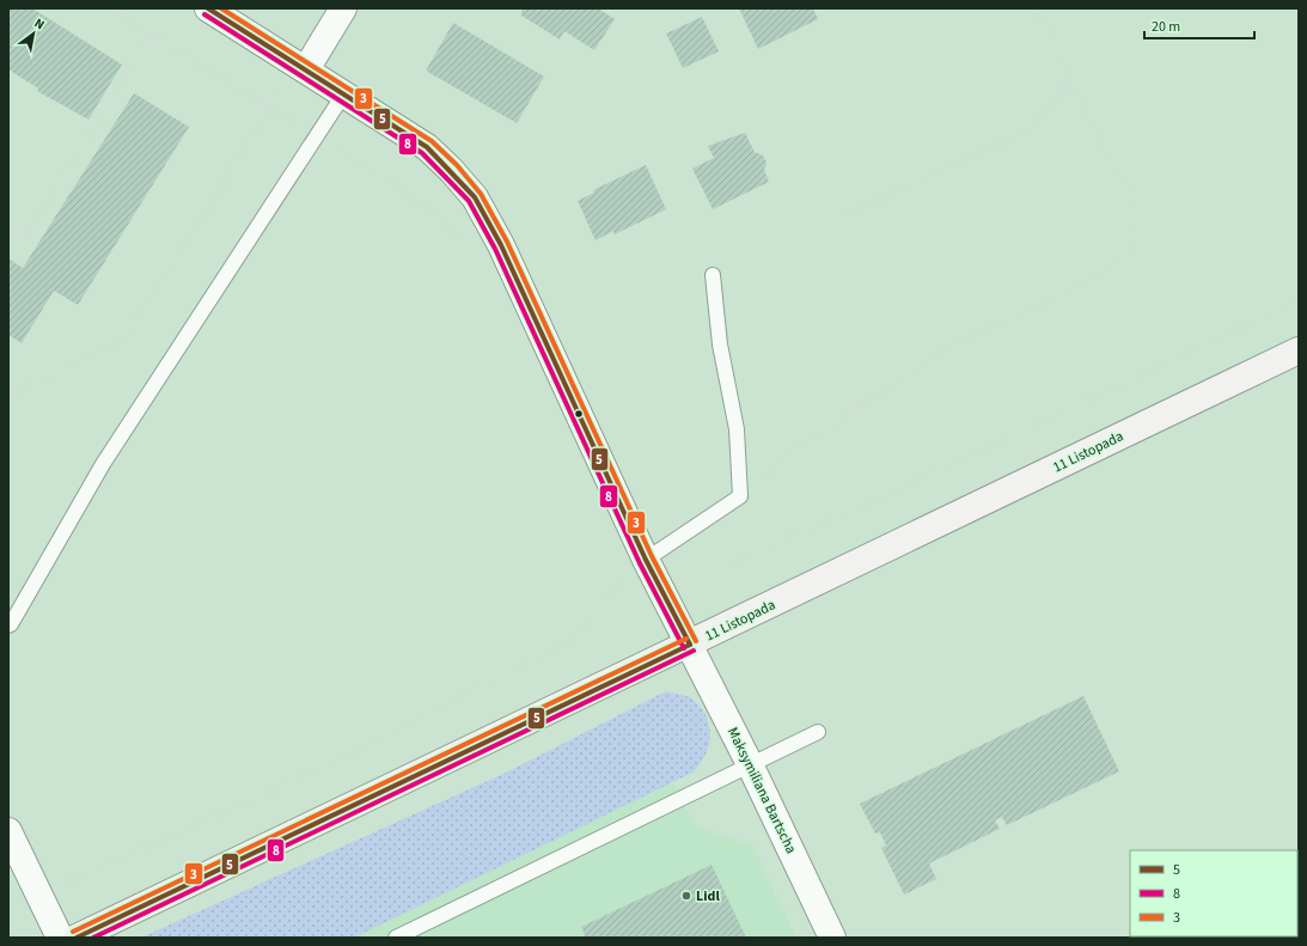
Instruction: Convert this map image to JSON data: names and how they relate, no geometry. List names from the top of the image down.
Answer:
{
  "streets": {
    "main road": ["11 Listopada"],
    "street": ["Maksymiliana Bartscha"]
  },
  "crossings": [
    ["11 Listopada", "Maksymiliana Bartscha"]
  ],
  "places": ["Lidl"],
  "lines": ["transit line 5", "transit line 3", "transit line 8"],
  "legend": ["5", "8", "3"],
  "scale_bar": "20 m",
  "north": "top right"
}
